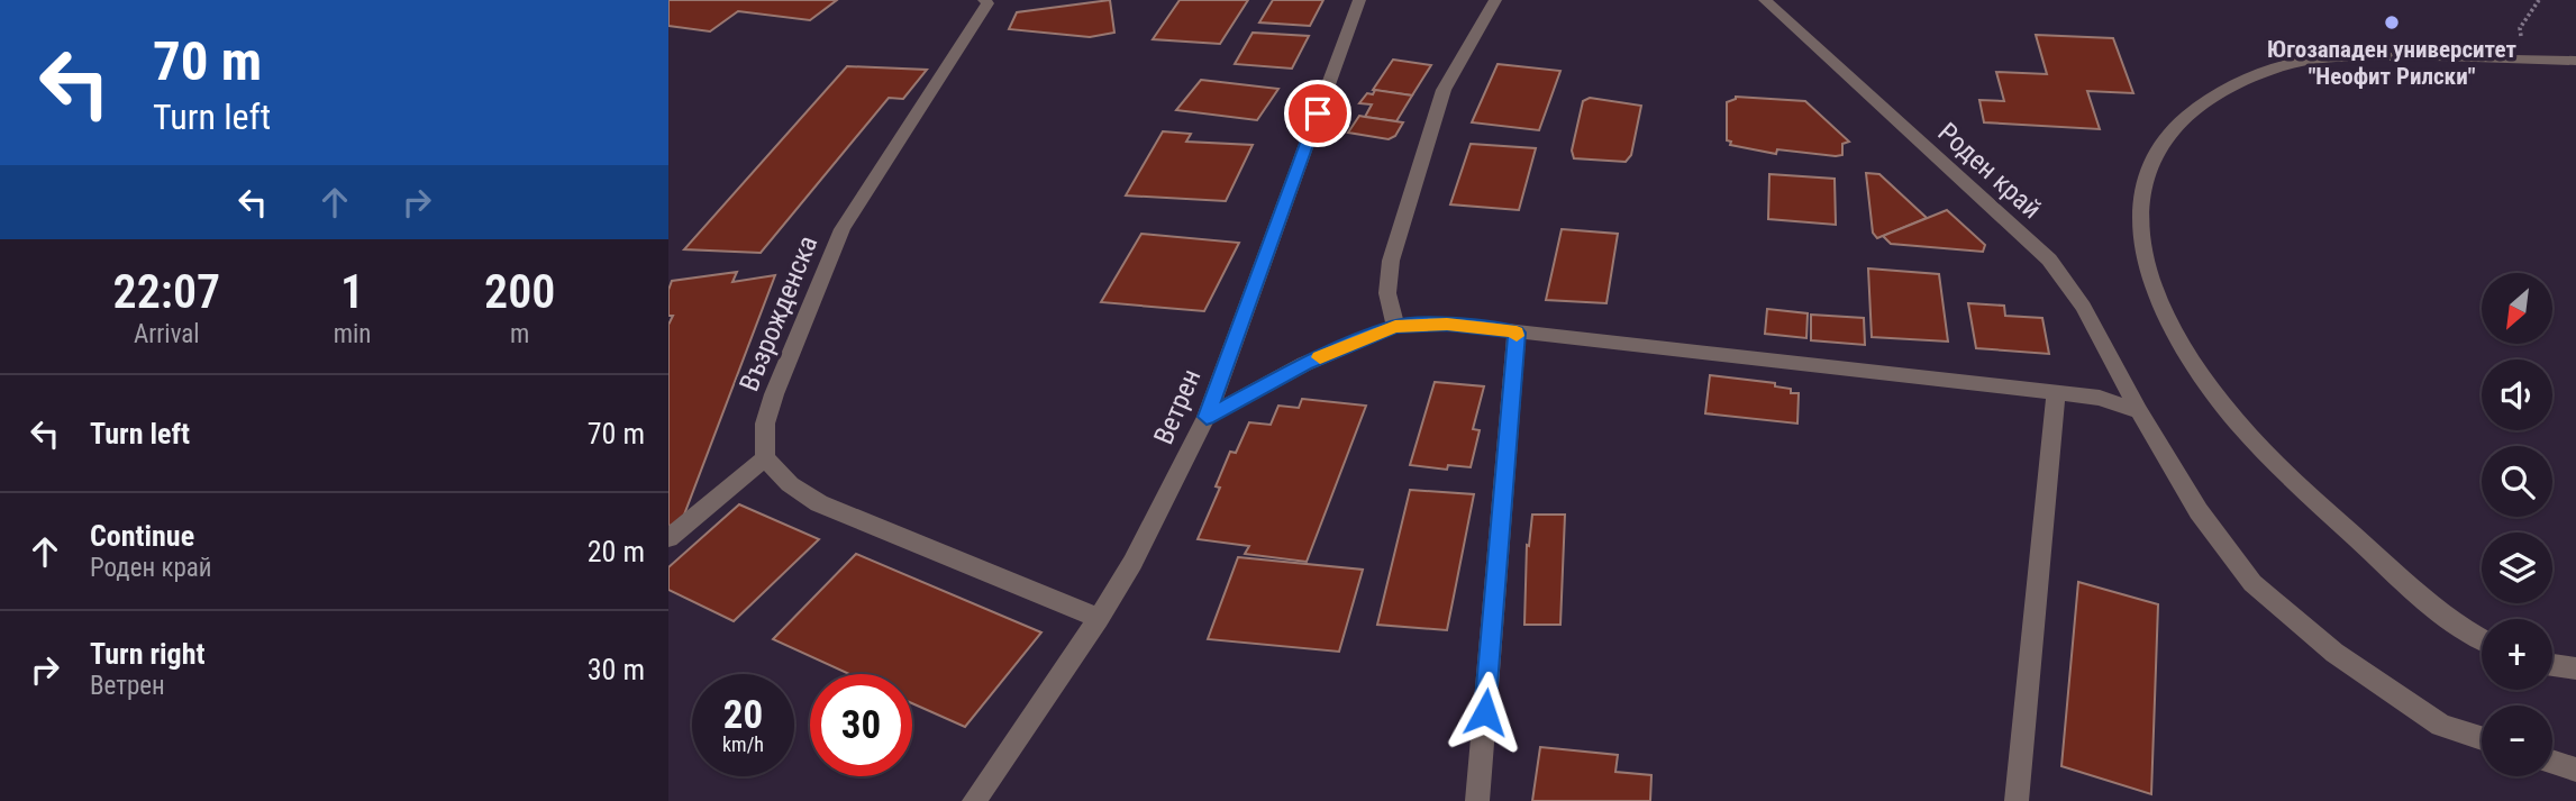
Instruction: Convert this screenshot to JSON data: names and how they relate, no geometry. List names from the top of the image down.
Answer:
{
  "streets": {
    "street": ["Роден край", "Възрожденска", "Ветрен"]
  },
  "places": ["Югозападен университет \"Неофит Рилски\""],
  "north": "bottom left",
  "page": {
    "turn": ["70 m", "Turn left"],
    "eta": [
      "22:07",
      "Arrival",
      "1",
      "min",
      "200",
      "m"
    ],
    "map_buttons": ["+", "−"],
    "list": [
      {
        "name": "Turn left",
        "value": "70 m"
      },
      {
        "name": "Continue",
        "note": "Роден край",
        "value": "20 m"
      },
      {
        "name": "Turn right",
        "note": "Ветрен",
        "value": "30 m"
      }
    ],
    "speed": "20 km/h",
    "limit": "30"
  }
}
